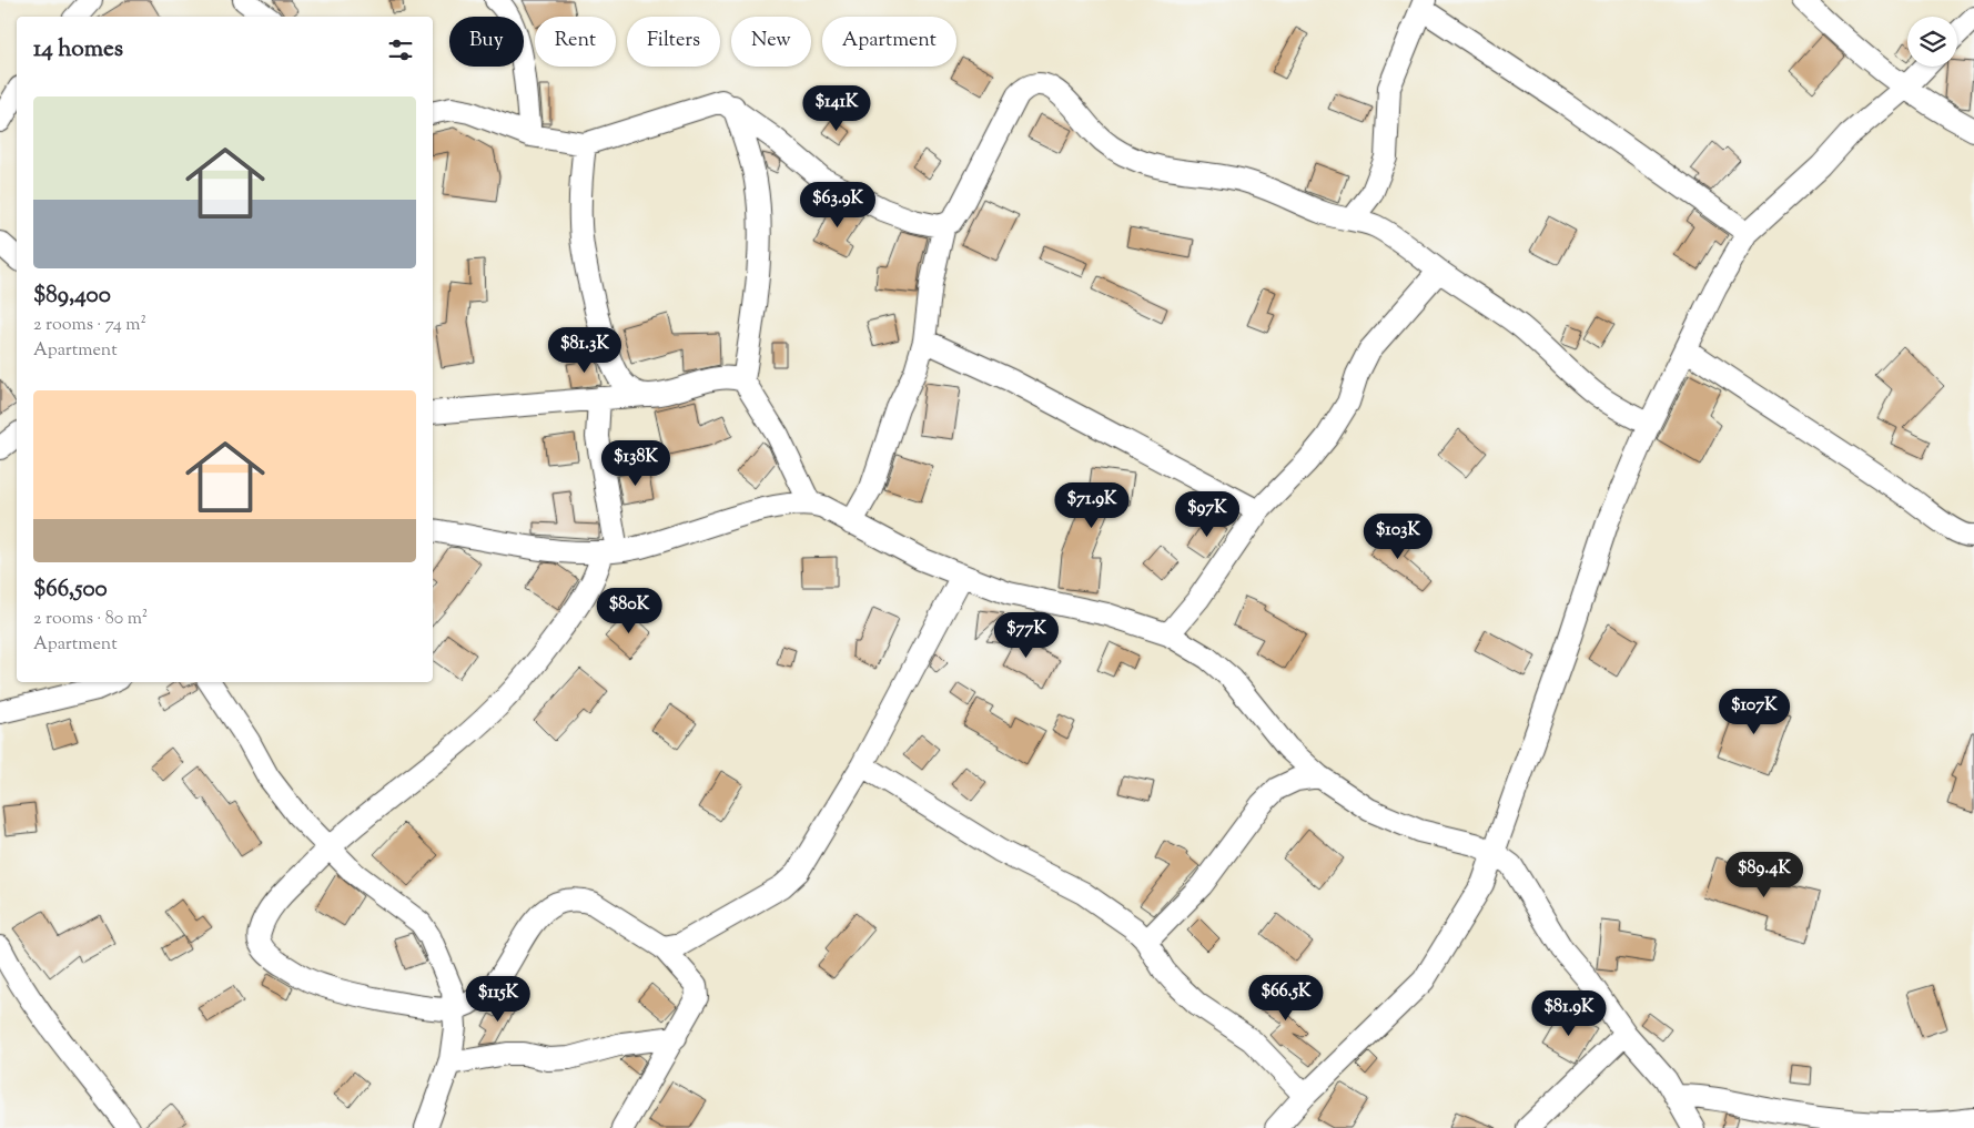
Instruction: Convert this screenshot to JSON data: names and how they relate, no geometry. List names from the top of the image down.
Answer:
{
  "page": {
    "chip": [
      "Buy",
      "Rent",
      "Filters",
      "New",
      "Apartment"
    ],
    "heading": "14 homes",
    "list": [
      {
        "name": "$89,400",
        "note": "2 rooms · 74 m² · Apartment"
      },
      {
        "name": "$66,500",
        "note": "2 rooms · 80 m² · Apartment"
      }
    ],
    "price": [
      "$141K",
      "$63.9K",
      "$81.3K",
      "$138K",
      "$71.9K",
      "$97K",
      "$103K",
      "$80K",
      "$77K",
      "$107K",
      "$89.4K",
      "$66.5K",
      "$115K",
      "$81.9K"
    ]
  }
}
